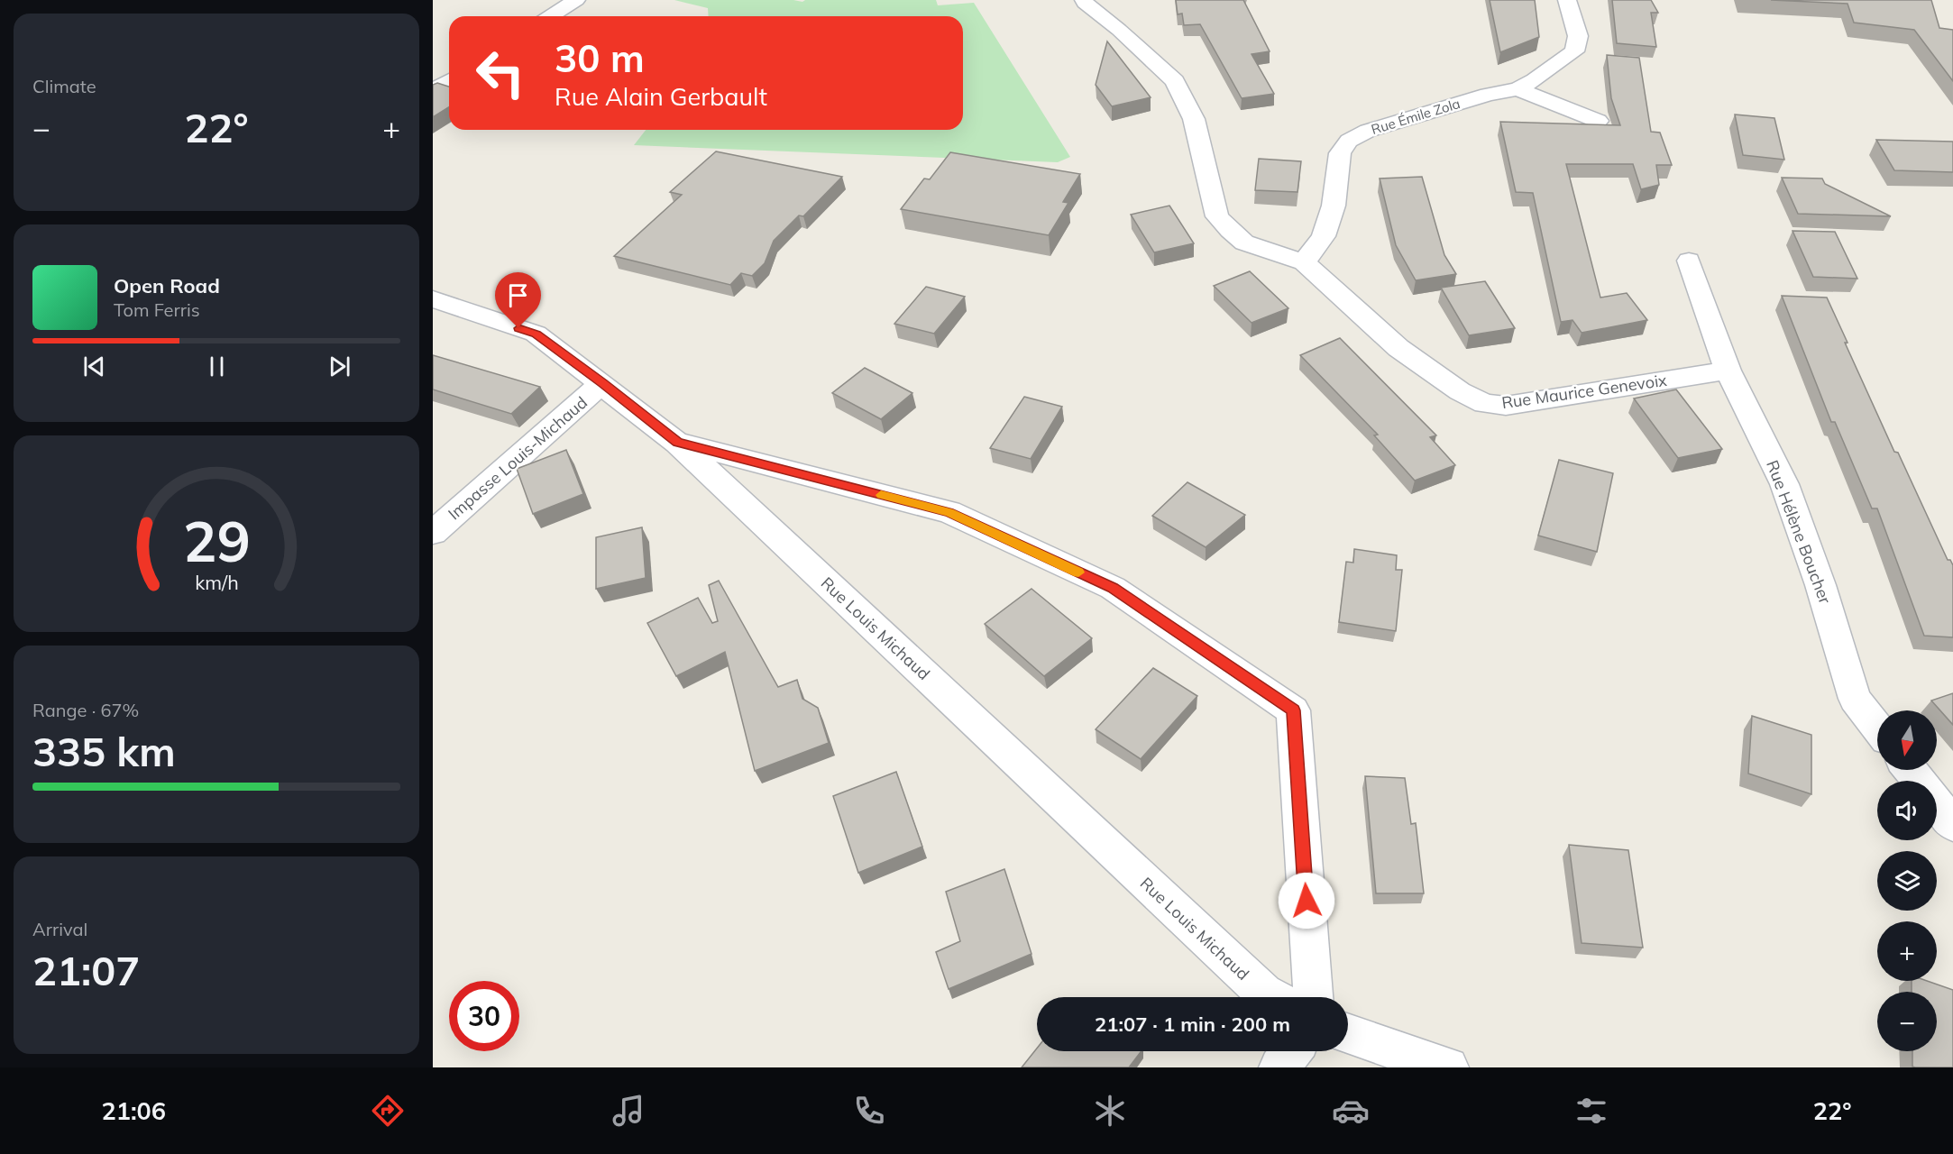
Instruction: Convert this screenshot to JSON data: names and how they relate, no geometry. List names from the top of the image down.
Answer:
{
  "streets": {
    "street": [
      "Rue Émile Zola",
      "Rue Maurice Genevoix",
      "Impasse Louis-Michaud",
      "Rue Hélène Boucher",
      "Rue Louis Michaud"
    ]
  },
  "crossings": [
    ["Rue Émile Zola", "Rue Maurice Genevoix"],
    ["Rue Maurice Genevoix", "Rue Hélène Boucher"],
    ["Impasse Louis-Michaud", "Rue Louis Michaud"]
  ],
  "north": "bottom",
  "page": {
    "tile": [
      "Climate",
      ["Range · 67%", "335 km"],
      ["Arrival", "21:07"]
    ],
    "turn": ["30 m", "Rue Alain Gerbault"],
    "heat": ["−", "22°", "+"],
    "song": ["Open Road", "Tom Ferris"],
    "map_buttons": ["+", "−"],
    "limit": "30",
    "trip": "21:07 · 1 min · 200 m",
    "tabs": ["21:06", "22°"],
    "gauge": ["29", "km/h"]
  }
}
